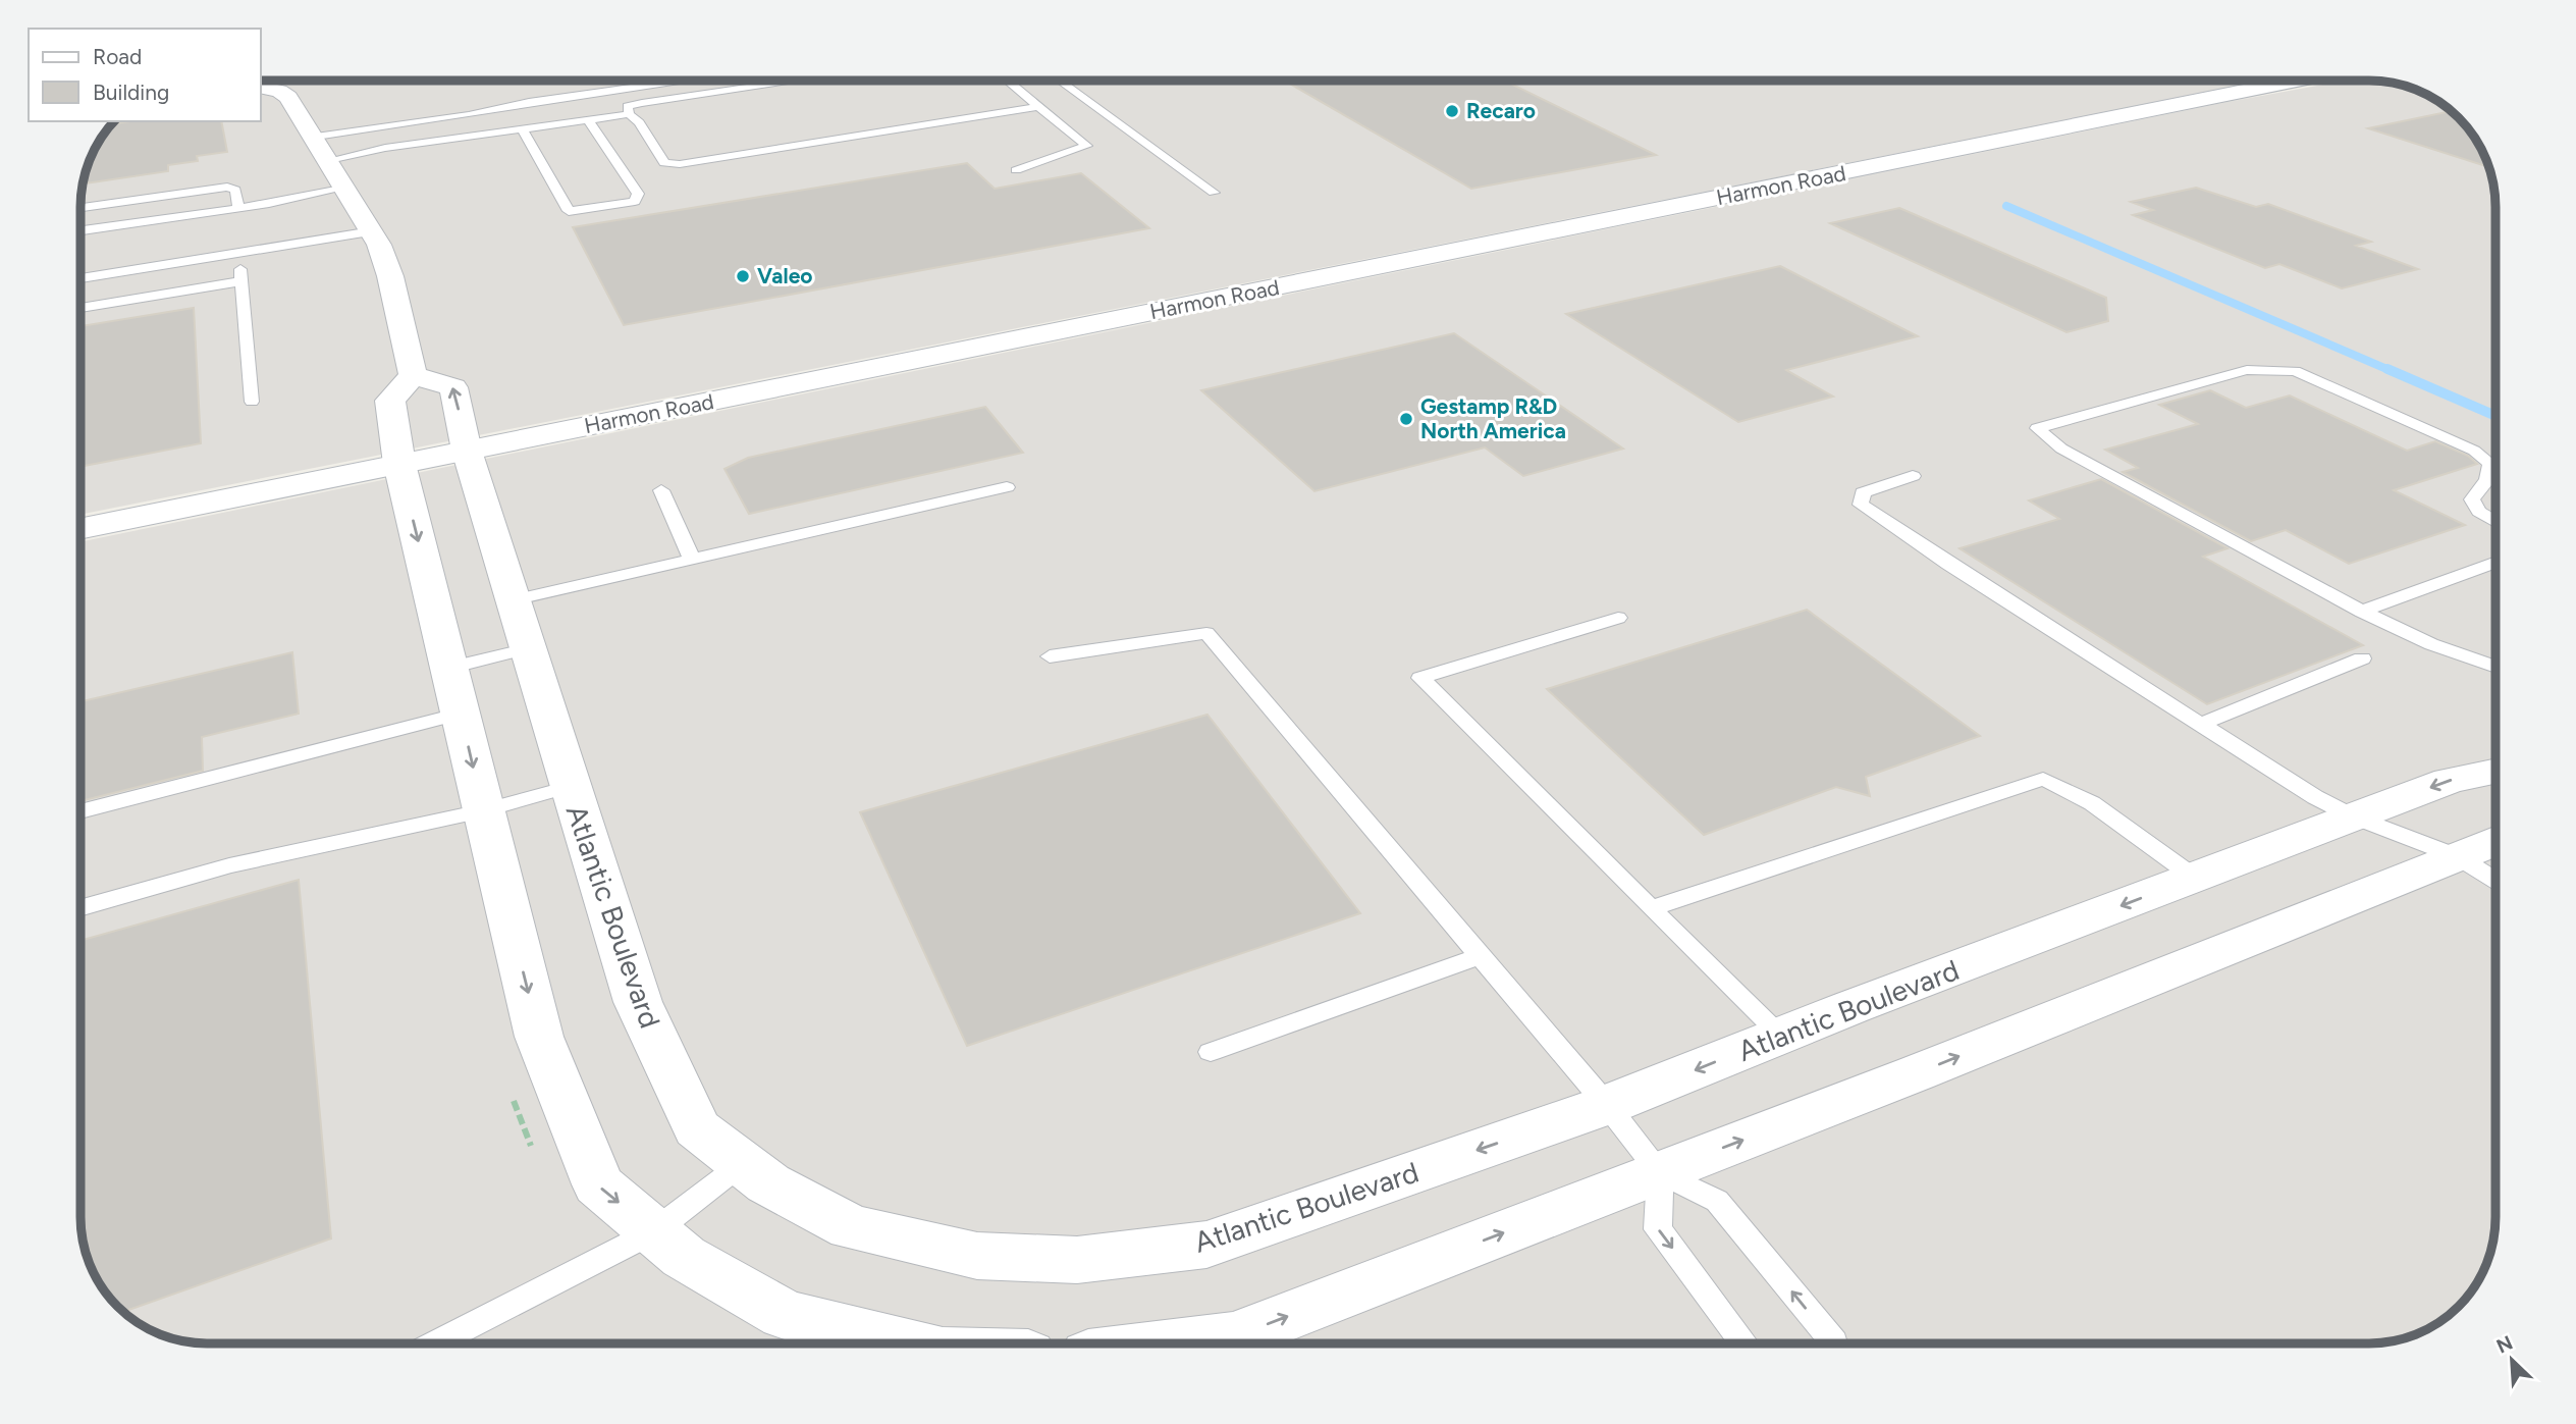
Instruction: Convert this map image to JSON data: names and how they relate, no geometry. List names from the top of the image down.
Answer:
{
  "streets": {
    "street": ["Harmon Road", "Atlantic Boulevard"]
  },
  "crossings": [
    ["Harmon Road", "Atlantic Boulevard"]
  ],
  "places": ["Recaro", "Valeo", "Gestamp R&D North America"],
  "legend": ["Road", "Building"],
  "north": "top left"
}
